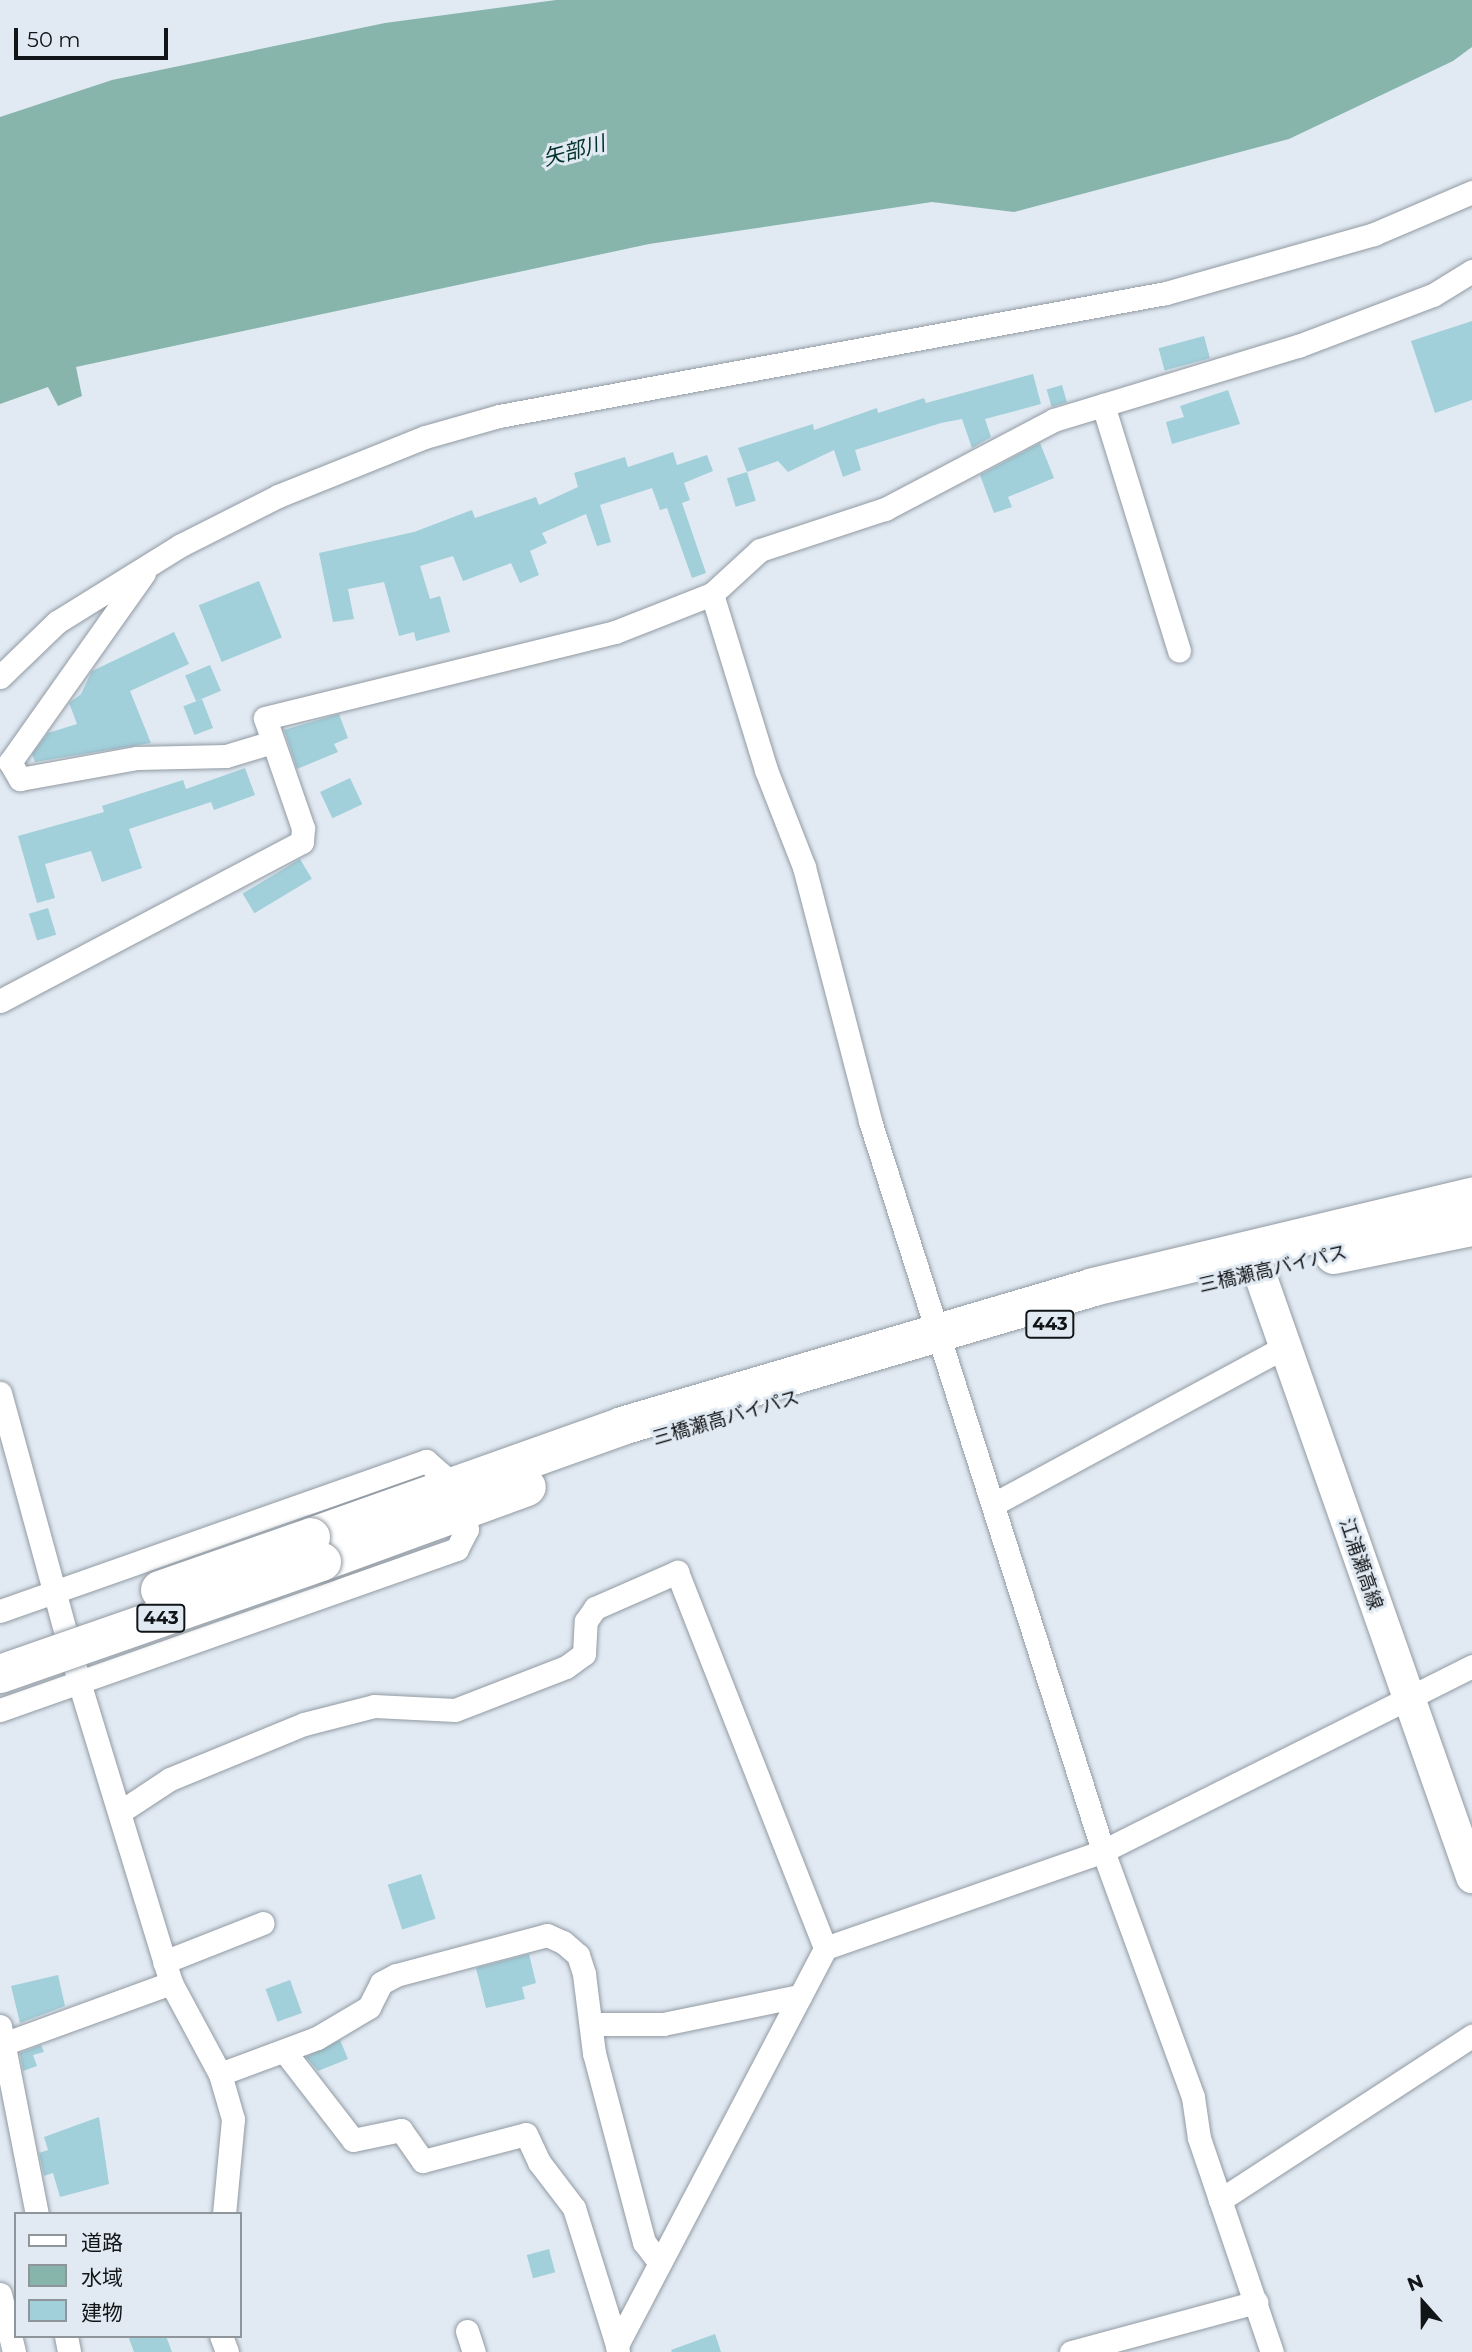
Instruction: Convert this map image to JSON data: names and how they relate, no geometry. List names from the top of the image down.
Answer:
{
  "streets": {
    "highway": ["三橋瀬高バイパス", "443"],
    "main road": ["江浦瀬高線"]
  },
  "crossings": [
    ["三橋瀬高バイパス", "江浦瀬高線"]
  ],
  "water": ["矢部川"],
  "legend": ["道路", "水域", "建物"],
  "scale_bar": "50 m",
  "north": "top"
}
